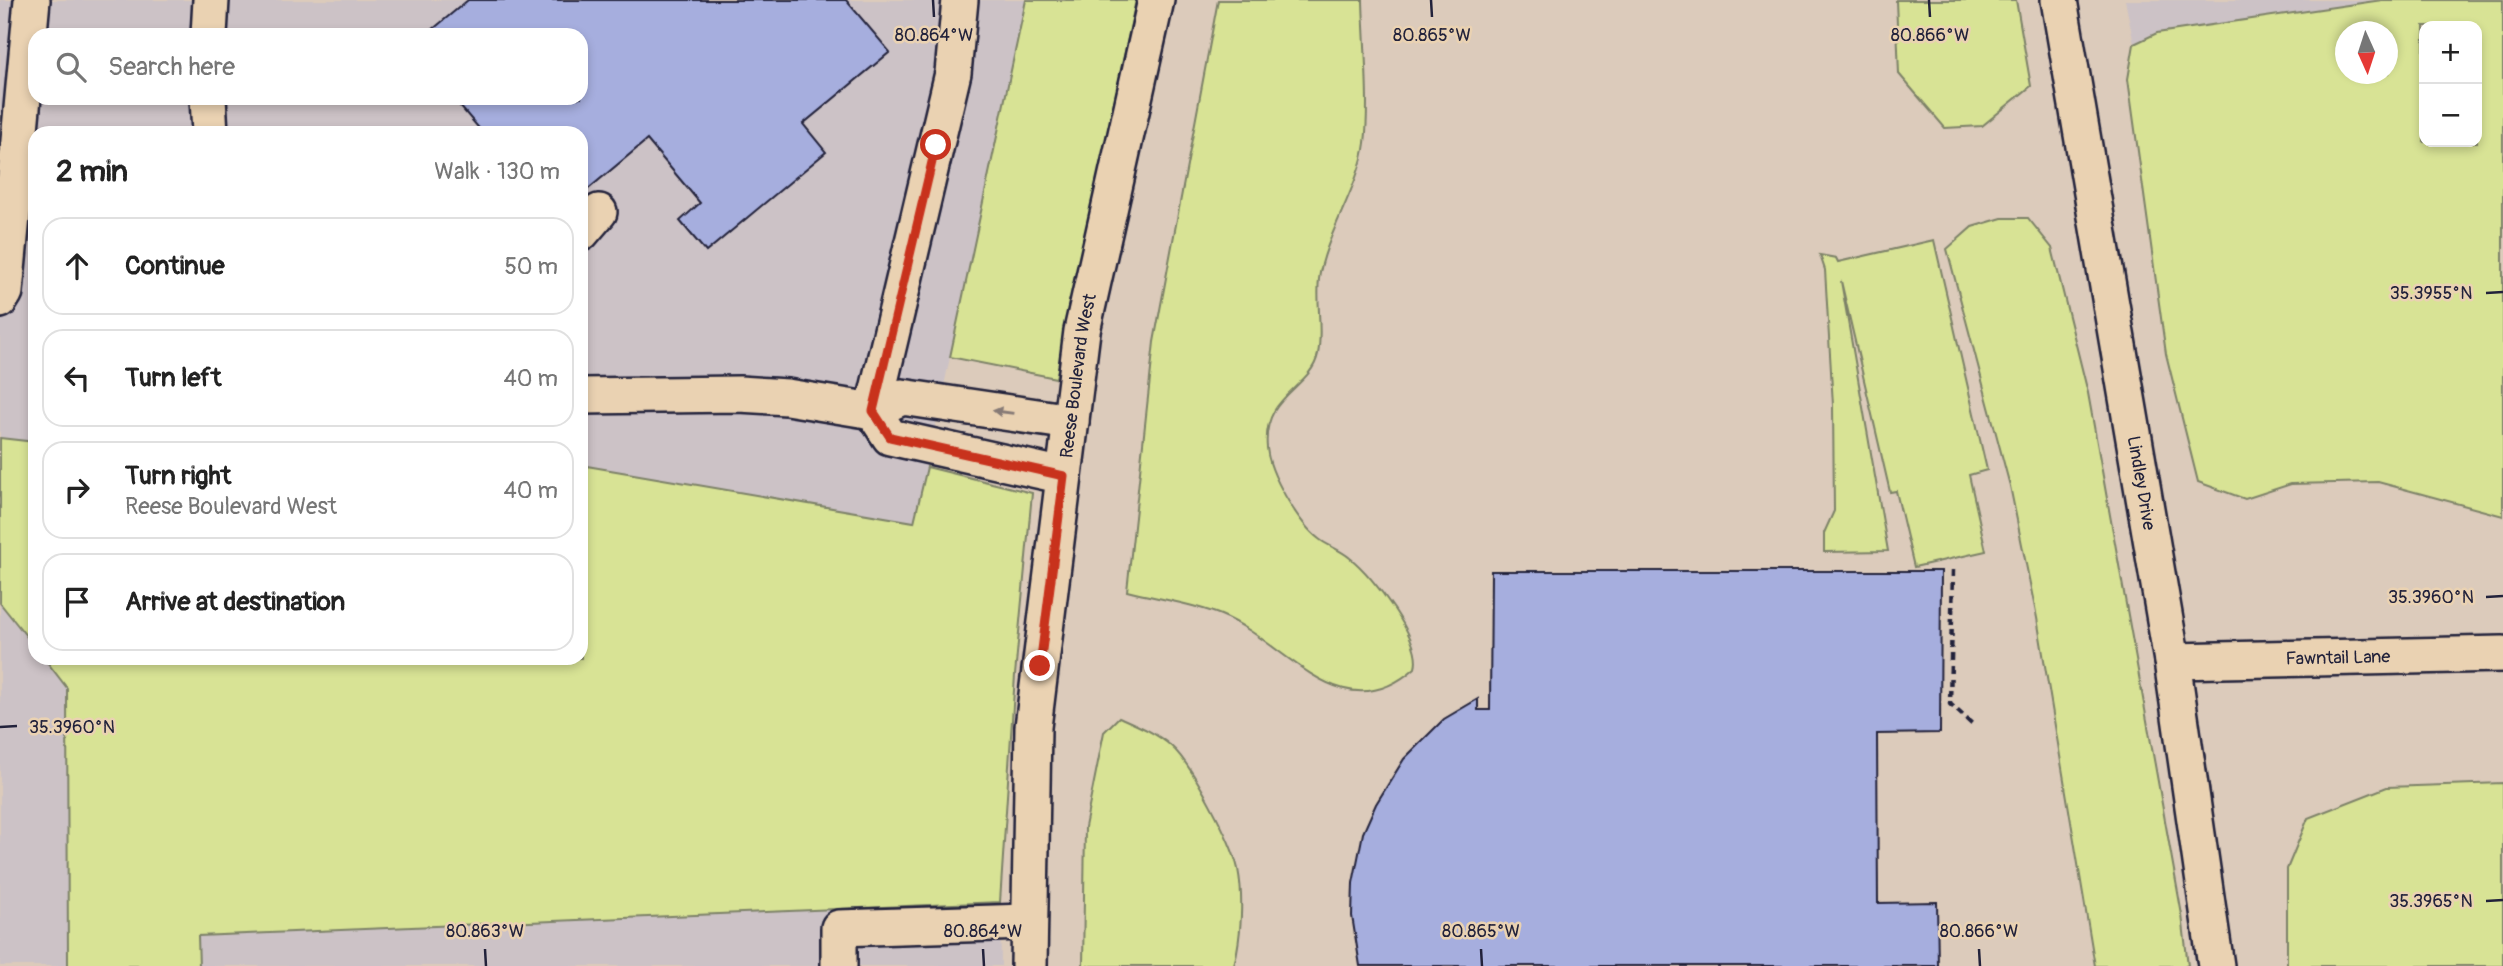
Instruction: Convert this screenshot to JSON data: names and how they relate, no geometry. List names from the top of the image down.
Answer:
{
  "streets": {
    "street": ["Reese Boulevard West", "Lindley Drive", "Fawntail Lane"]
  },
  "crossings": [
    ["Lindley Drive", "Fawntail Lane"]
  ],
  "north": "bottom",
  "page": {
    "map_buttons": ["+", "−"],
    "search": "Search here",
    "heading": ["2 min", "Walk · 130 m"],
    "list": [
      ["Continue", "50 m"],
      ["Turn left", "40 m"],
      ["Turn right", "Reese Boulevard West", "40 m"],
      "Arrive at destination"
    ]
  },
  "coordinates": [
    "80.864°W",
    "80.865°W",
    "80.866°W",
    "35.3955°N",
    "35.3960°N",
    "35.3965°N",
    "80.863°W"
  ]
}
